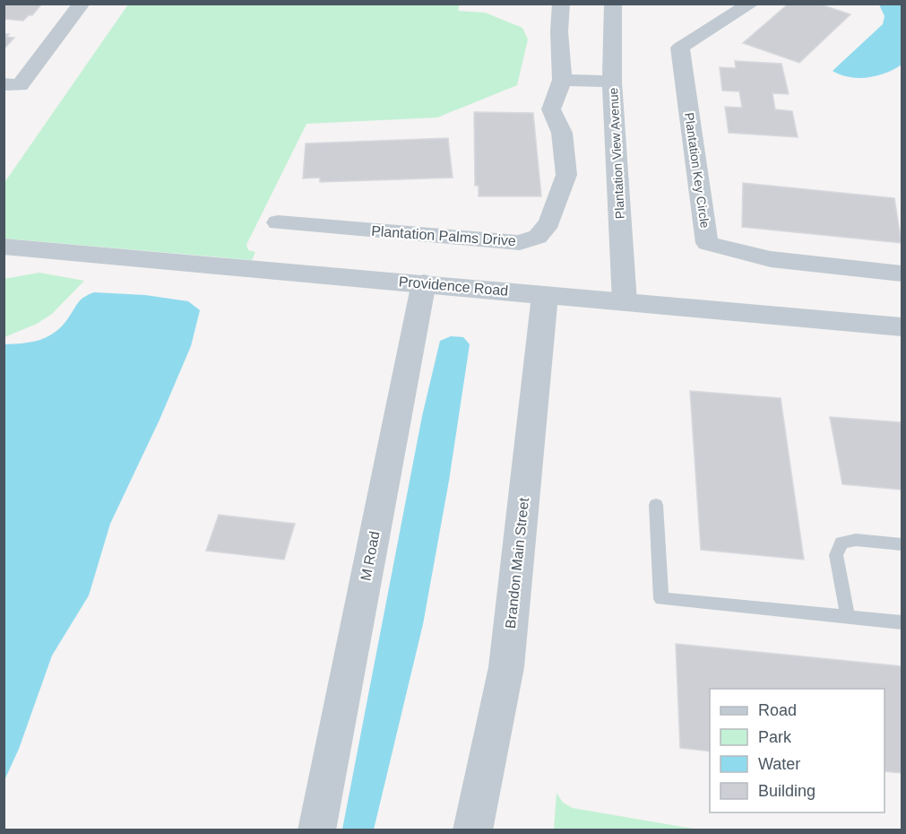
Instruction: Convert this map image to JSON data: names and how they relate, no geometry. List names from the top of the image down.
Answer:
{
  "streets": {
    "street": [
      "Plantation View Avenue",
      "Plantation Key Circle",
      "Plantation Palms Drive",
      "Providence Road",
      "M Road",
      "Brandon Main Street"
    ]
  },
  "crossings": [
    ["Plantation View Avenue", "Providence Road"],
    ["Providence Road", "M Road"],
    ["Providence Road", "Brandon Main Street"]
  ],
  "legend": [
    "Road",
    "Park",
    "Water",
    "Building"
  ]
}
